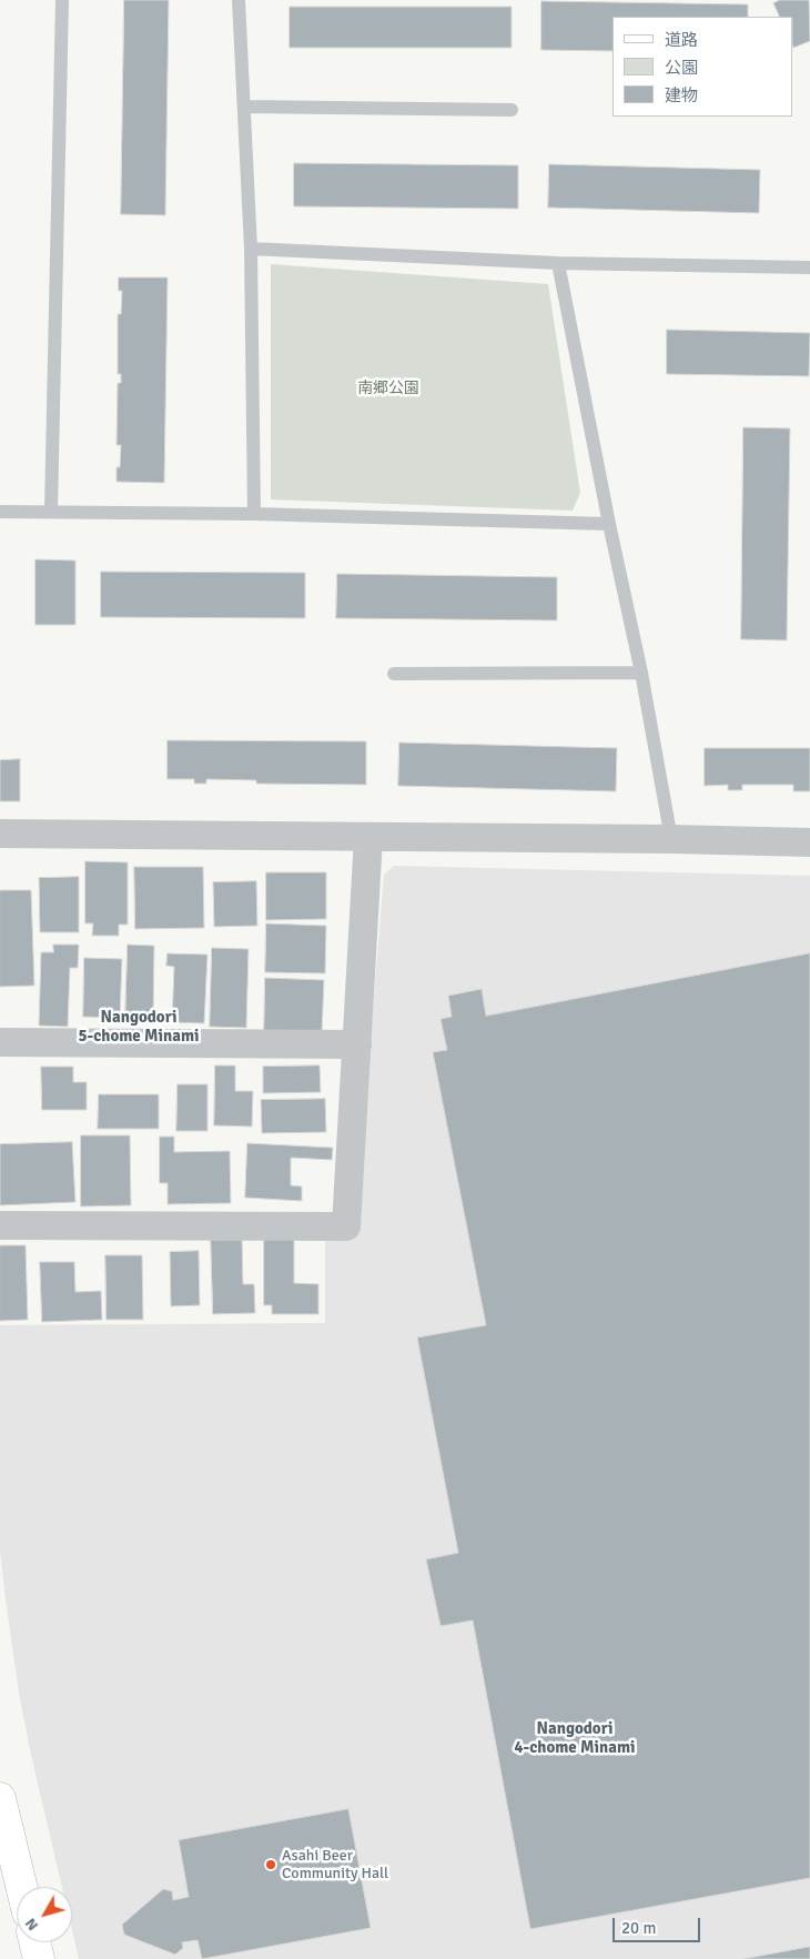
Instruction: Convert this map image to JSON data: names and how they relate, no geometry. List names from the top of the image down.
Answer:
{
  "districts": ["Nangodori 5-chome Minami", "Nangodori 4-chome Minami"],
  "parks": ["南郷公園"],
  "places": ["Asahi Beer Community Hall"],
  "legend": ["道路", "公園", "建物"],
  "scale_bar": "20 m",
  "north": "bottom left"
}
